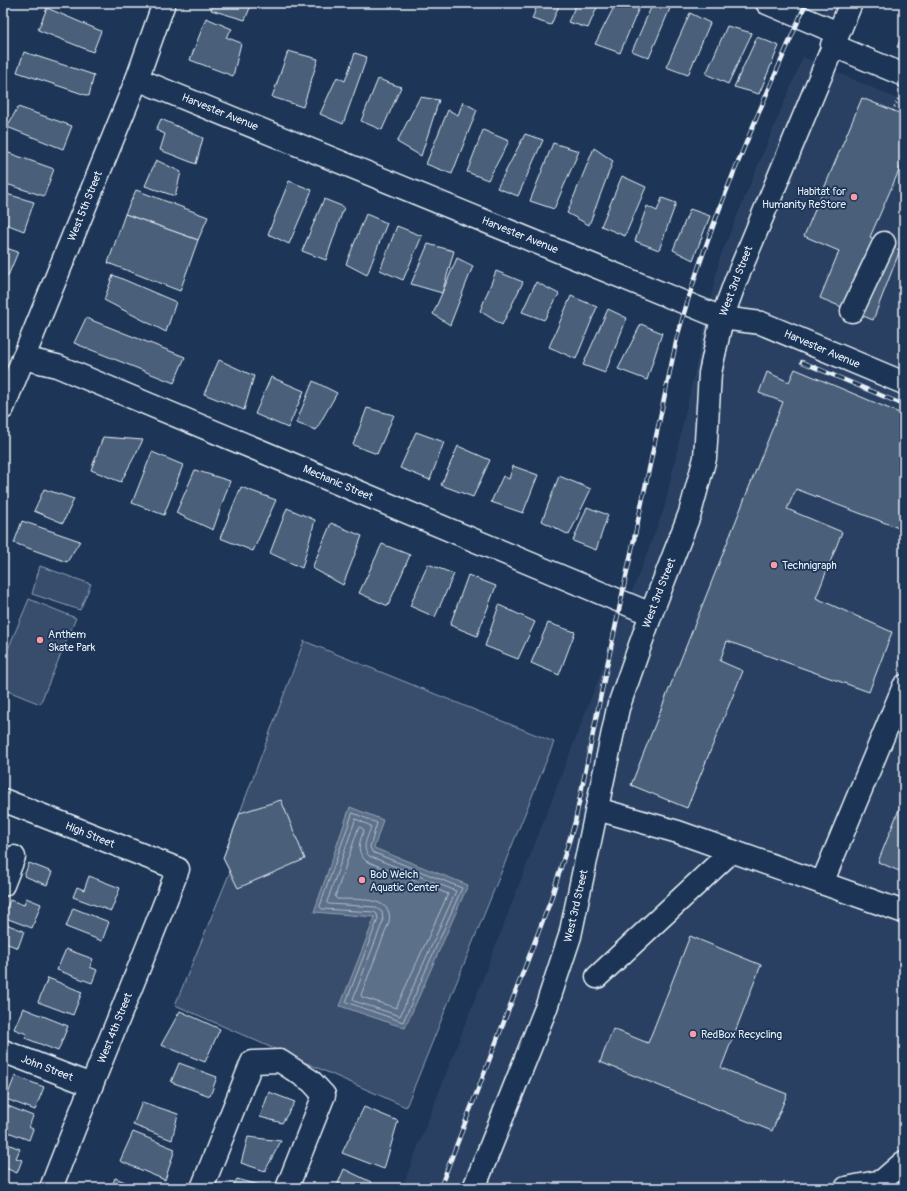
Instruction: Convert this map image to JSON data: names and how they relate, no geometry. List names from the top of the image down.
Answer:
{
  "streets": {
    "street": [
      "Harvester Avenue",
      "West 5th Street",
      "West 3rd Street",
      "Mechanic Street",
      "High Street",
      "West 4th Street",
      "John Street"
    ]
  },
  "crossings": [
    ["Harvester Avenue", "West 5th Street"],
    ["Harvester Avenue", "West 3rd Street"],
    ["West 5th Street", "Mechanic Street"],
    ["West 3rd Street", "Mechanic Street"],
    ["High Street", "West 4th Street"],
    ["West 4th Street", "John Street"]
  ],
  "places": [
    "Habitat for Humanity ReStore",
    "Technigraph",
    "Anthem Skate Park",
    "Bob Welch Aquatic Center",
    "RedBox Recycling"
  ]
}
